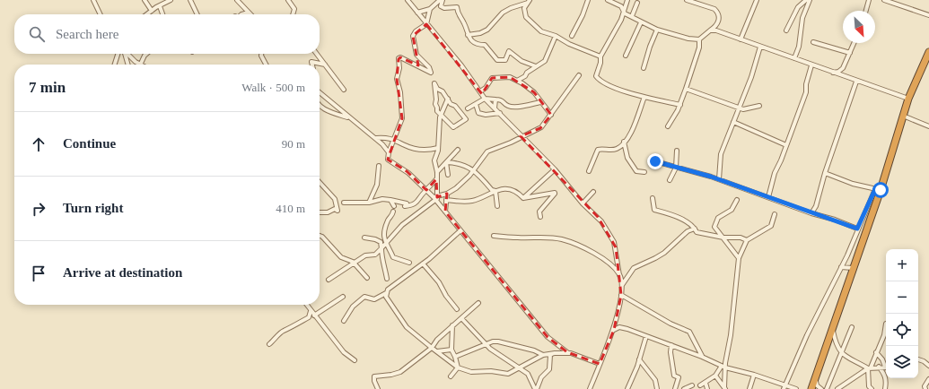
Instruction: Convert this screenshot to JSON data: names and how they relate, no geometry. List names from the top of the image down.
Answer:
{
  "north": "bottom right",
  "page": {
    "search": "Search here",
    "heading": ["7 min", "Walk · 500 m"],
    "list": [
      ["Continue", "90 m"],
      ["Turn right", "410 m"],
      "Arrive at destination"
    ],
    "map_buttons": ["+", "−"]
  }
}
